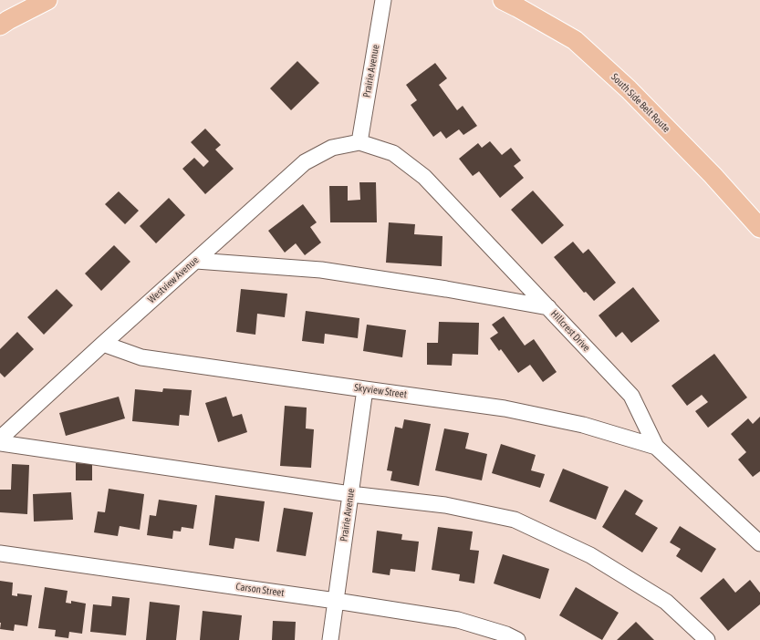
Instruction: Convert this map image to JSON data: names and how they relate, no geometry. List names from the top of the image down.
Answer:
{
  "streets": {
    "main road": ["South Side Belt Route"],
    "street": [
      "Prairie Avenue",
      "Westview Avenue",
      "Hillcrest Drive",
      "Skyview Street",
      "Carson Street"
    ]
  },
  "crossings": [
    ["Prairie Avenue", "Westview Avenue"],
    ["Prairie Avenue", "Hillcrest Drive"],
    ["Prairie Avenue", "Skyview Street"],
    ["Prairie Avenue", "Carson Street"],
    ["Westview Avenue", "Hillcrest Drive"],
    ["Westview Avenue", "Skyview Street"],
    ["Hillcrest Drive", "Skyview Street"]
  ]
}
